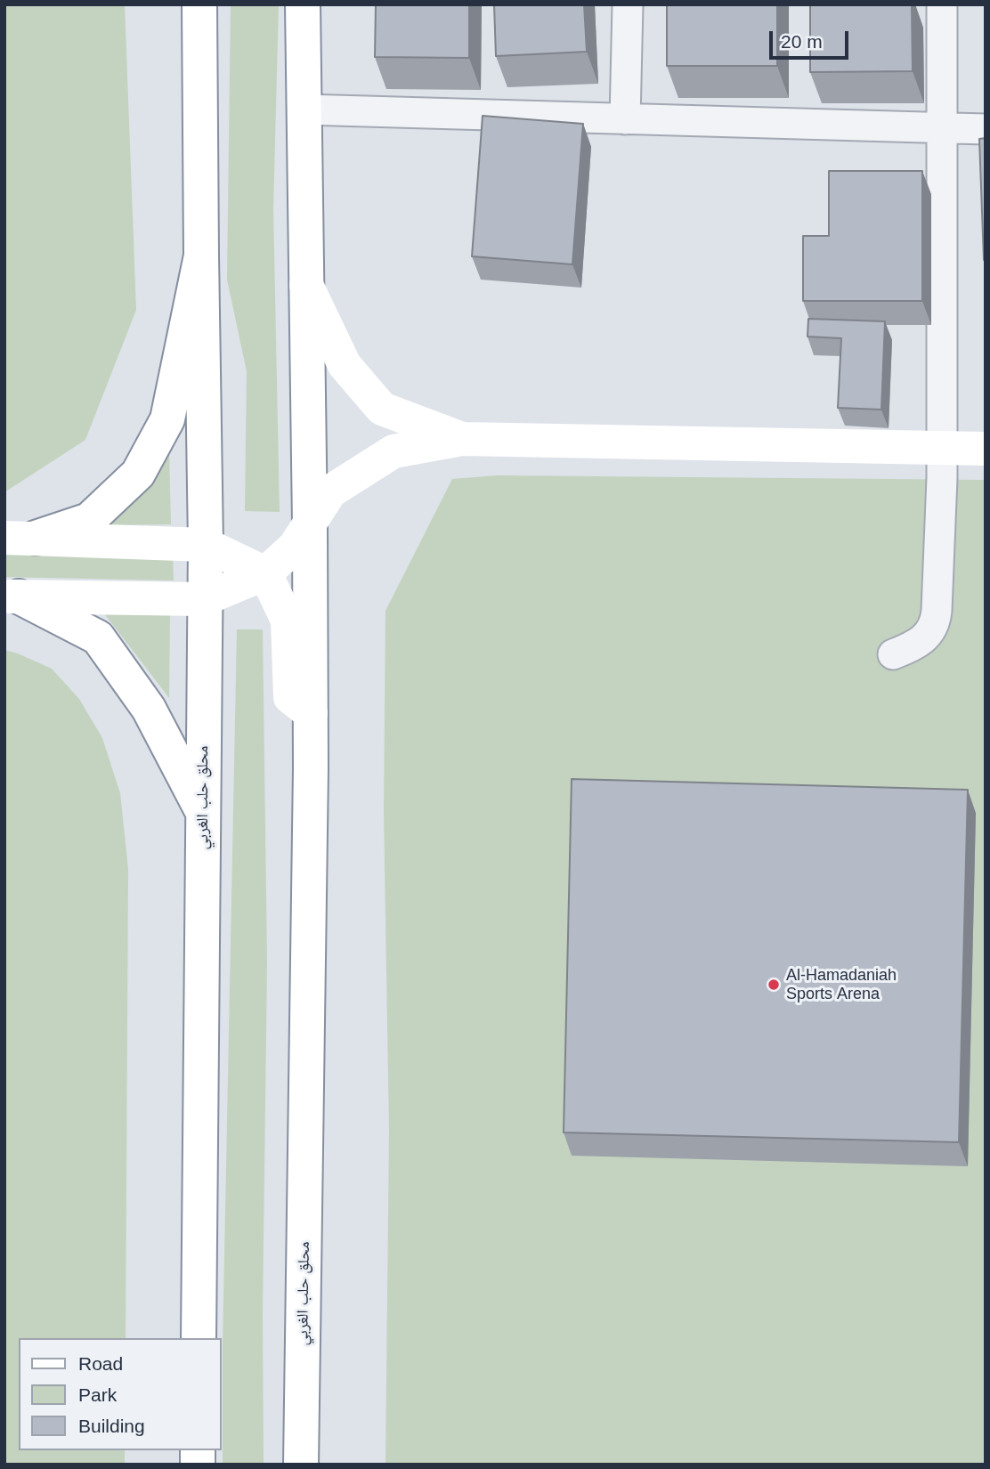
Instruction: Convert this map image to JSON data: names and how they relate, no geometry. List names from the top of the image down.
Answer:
{
  "streets": {
    "main road": ["محلق حلب الغربي"]
  },
  "places": ["Al-Hamadaniah Sports Arena"],
  "legend": ["Road", "Park", "Building"],
  "scale_bar": "20 m"
}
